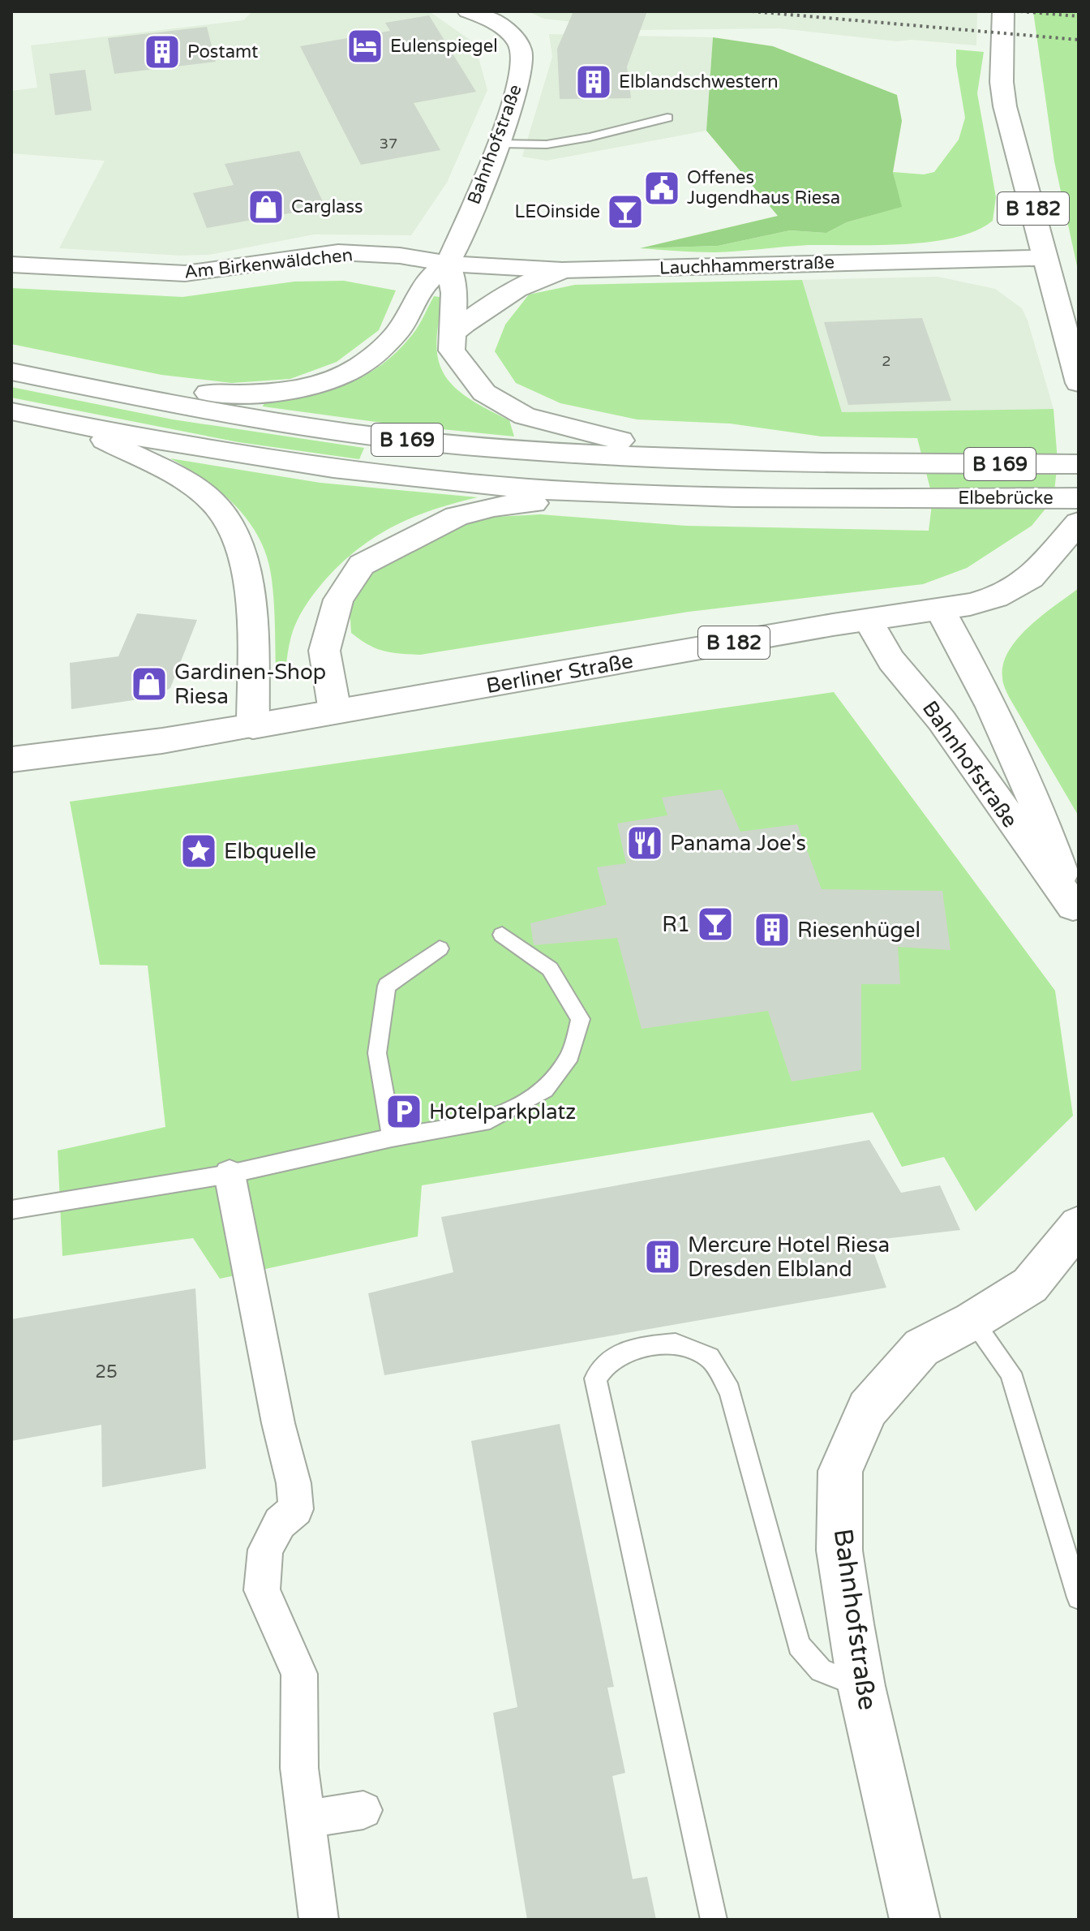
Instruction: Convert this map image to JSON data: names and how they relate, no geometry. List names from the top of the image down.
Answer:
{
  "streets": {
    "main road": [
      "Bahnhofstraße",
      "B 182",
      "Am Birkenwäldchen",
      "Lauchhammerstraße",
      "B 169",
      "Elbebrücke",
      "Berliner Straße"
    ]
  },
  "crossings": [
    ["Bahnhofstraße", "Am Birkenwäldchen"],
    ["Bahnhofstraße", "Lauchhammerstraße"],
    ["Bahnhofstraße", "Berliner Straße"],
    ["B 182", "Lauchhammerstraße"],
    ["Am Birkenwäldchen", "Lauchhammerstraße"],
    ["B 169", "Elbebrücke"]
  ],
  "places": {
    "hotel": ["Eulenspiegel"],
    "building": [
      "Postamt",
      "Elblandschwestern",
      "Riesenhügel",
      "Mercure Hotel Riesa Dresden Elbland"
    ],
    "public building": ["Offenes Jugendhaus Riesa"],
    "shop": ["Carglass", "Gardinen-Shop Riesa"],
    "bar": ["LEOinside", "R1"],
    "restaurant": ["Panama Joe's"],
    "place": ["Elbquelle"],
    "parking": ["Hotelparkplatz"]
  },
  "house_numbers": ["37", "2", "25"]
}
